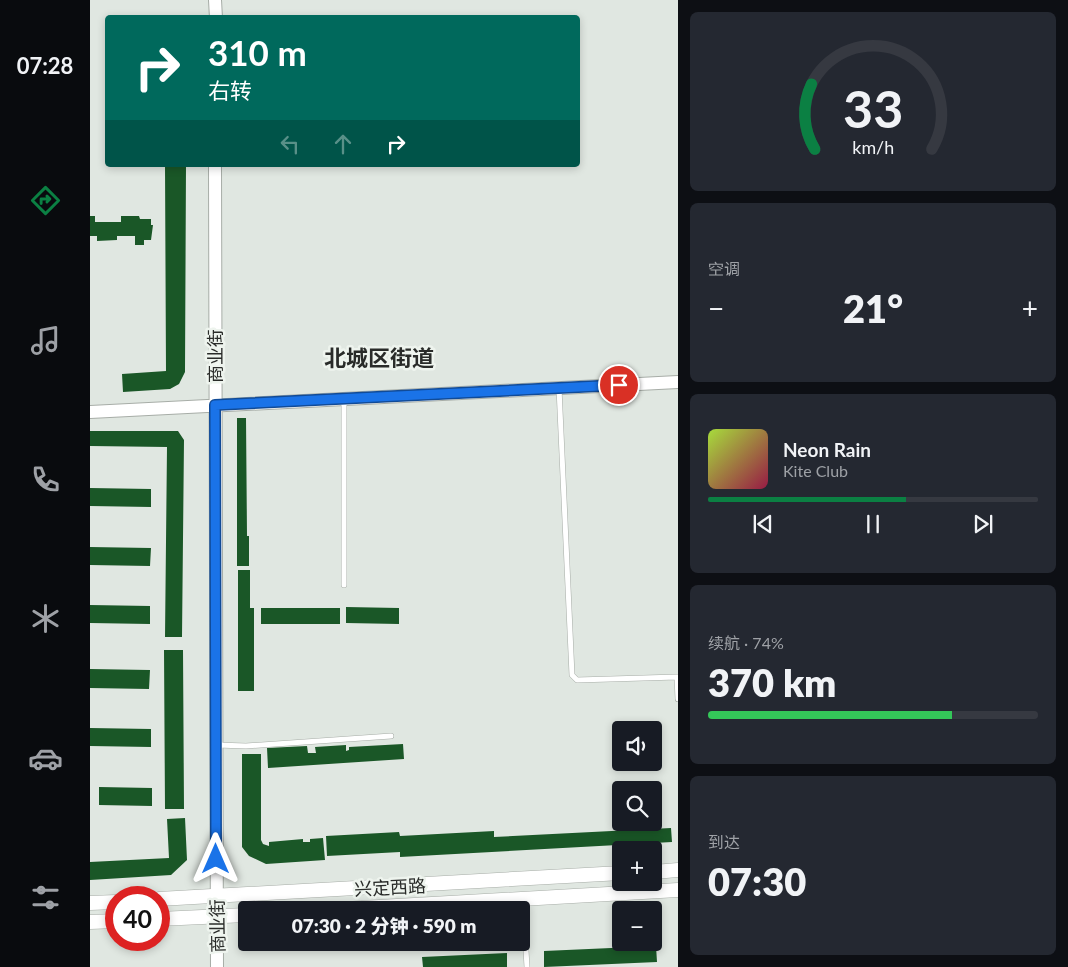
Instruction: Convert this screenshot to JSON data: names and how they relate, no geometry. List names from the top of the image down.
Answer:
{
  "streets": {
    "main road": ["兴定西路"],
    "street": ["商业街"]
  },
  "crossings": [
    ["商业街", "兴定西路"]
  ],
  "districts": ["北城区街道"],
  "page": {
    "tabs": "07:28",
    "turn": ["310 m", "右转"],
    "tile": [
      "空调",
      ["续航 · 74%", "370 km"],
      ["到达", "07:30"]
    ],
    "heat": ["−", "21°", "+"],
    "song": ["Neon Rain", "Kite Club"],
    "map_buttons": ["+", "−"],
    "limit": "40",
    "trip": "07:30 · 2 分钟 · 590 m",
    "gauge": ["33", "km/h"]
  }
}
